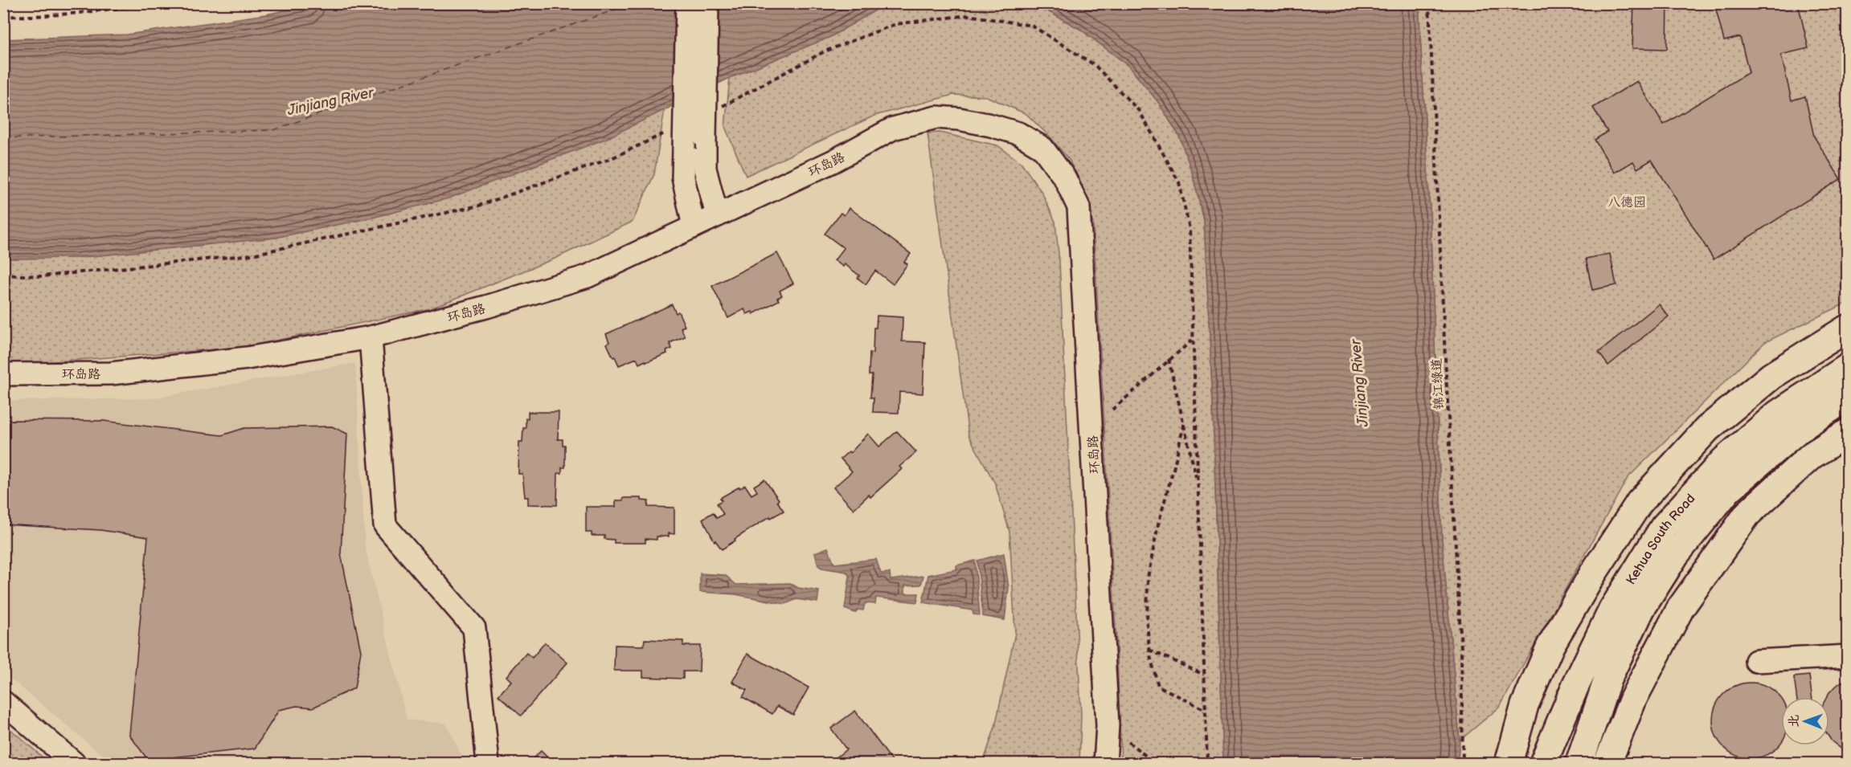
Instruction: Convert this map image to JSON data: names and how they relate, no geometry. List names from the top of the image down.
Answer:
{
  "streets": {
    "main road": ["Kehua South Road"],
    "street": ["环岛路"],
    "path": ["锦江绿道"]
  },
  "water": ["Jinjiang River"],
  "parks": ["八德园"],
  "north": "left"
}
